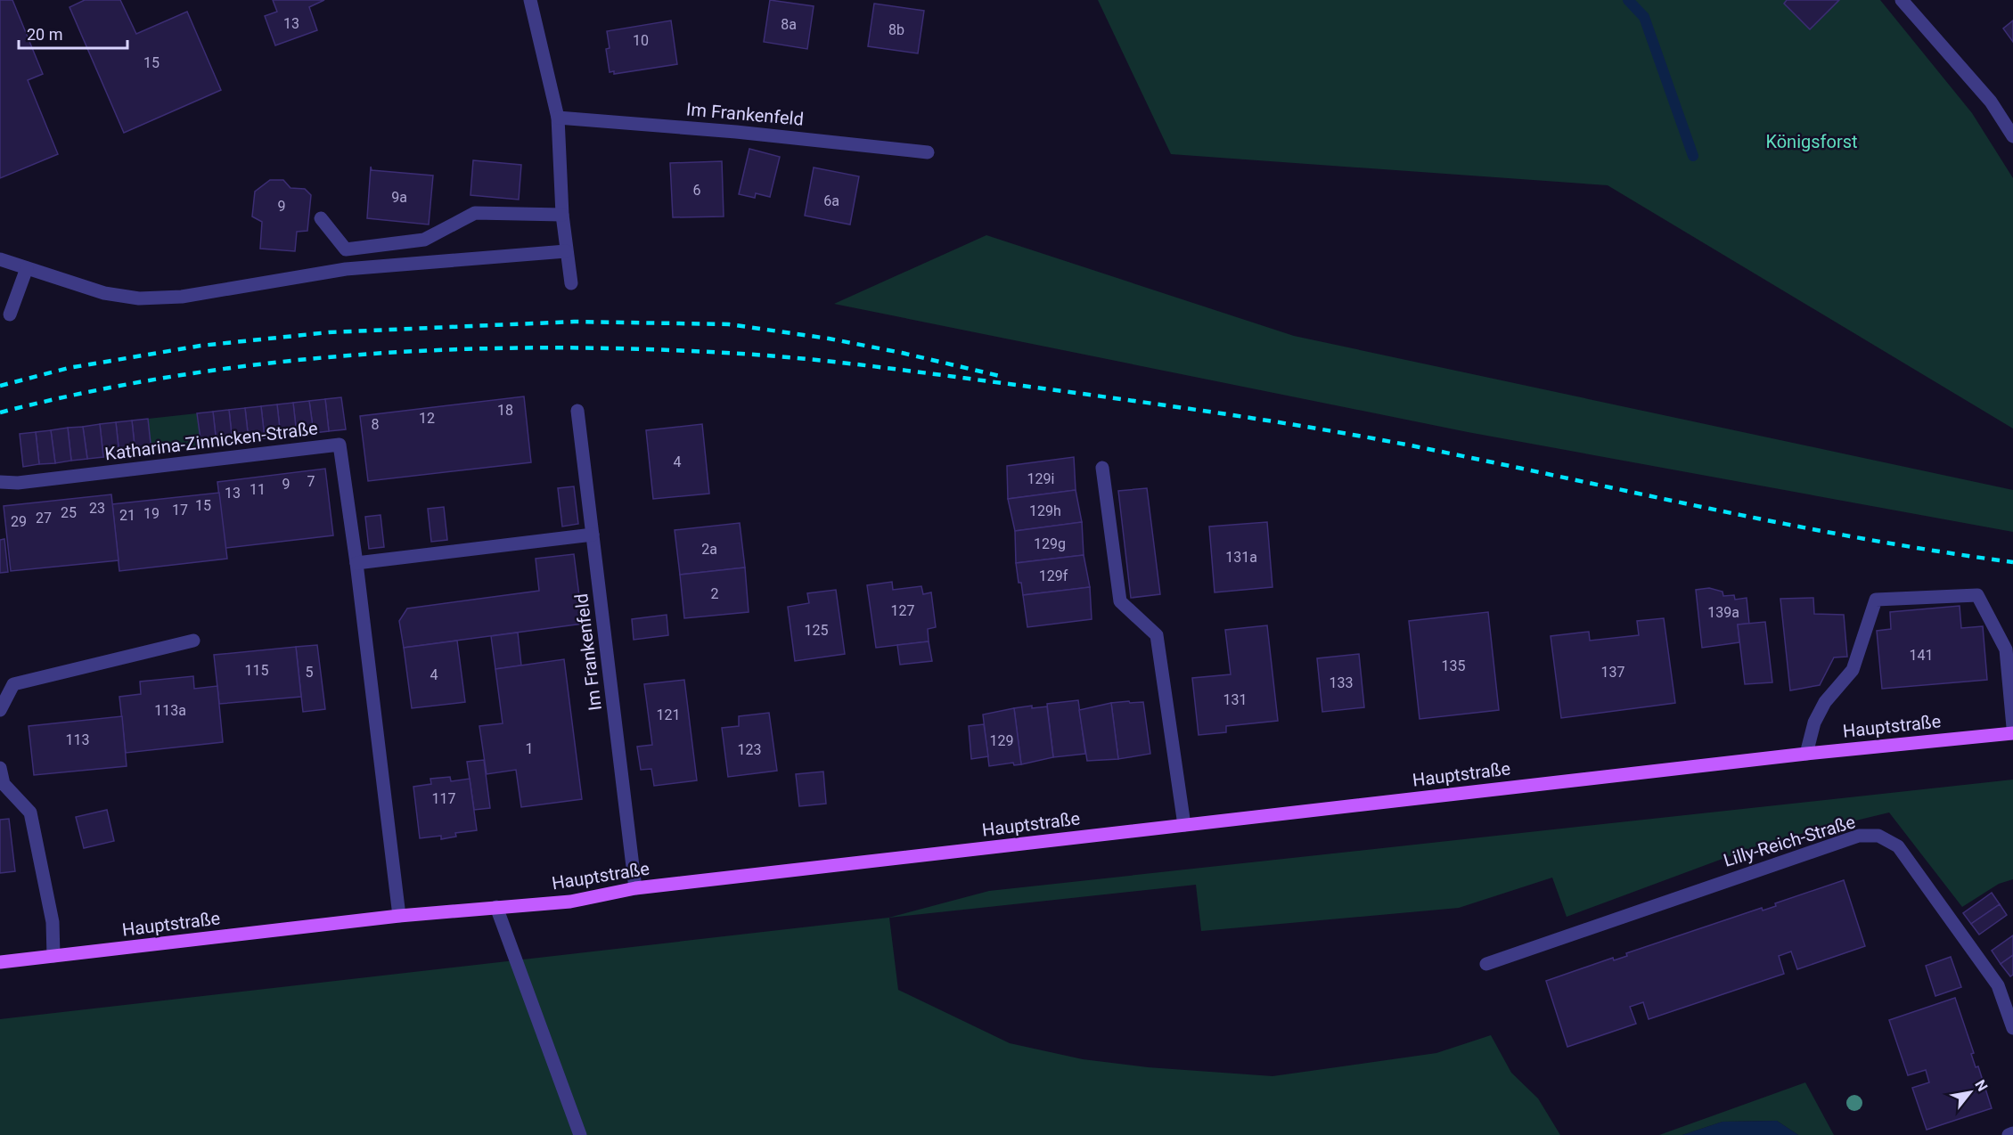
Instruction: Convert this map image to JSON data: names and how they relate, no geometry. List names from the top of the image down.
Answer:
{
  "streets": {
    "main road": ["Hauptstraße"],
    "street": ["Im Frankenfeld", "Katharina-Zinnicken-Straße", "Lilly-Reich-Straße"]
  },
  "crossings": [
    ["Im Frankenfeld", "Hauptstraße"],
    ["Katharina-Zinnicken-Straße", "Hauptstraße"]
  ],
  "parks": ["Königsforst"],
  "house_numbers": [
    "13",
    "8a",
    "8b",
    "10",
    "15",
    "6",
    "9a",
    "6a",
    "9",
    "18",
    "12",
    "8",
    "4",
    "129i",
    "7",
    "9",
    "11",
    "13",
    "15",
    "23",
    "17",
    "129h",
    "25",
    "19",
    "21",
    "27",
    "29",
    "129g",
    "2a",
    "131a",
    "129f",
    "2",
    "127",
    "139a",
    "125",
    "141",
    "135",
    "115",
    "5",
    "137",
    "4",
    "133",
    "131",
    "113a",
    "121",
    "113",
    "129",
    "1",
    "123",
    "117"
  ],
  "scale_bar": "20 m",
  "north": "top right"
}
